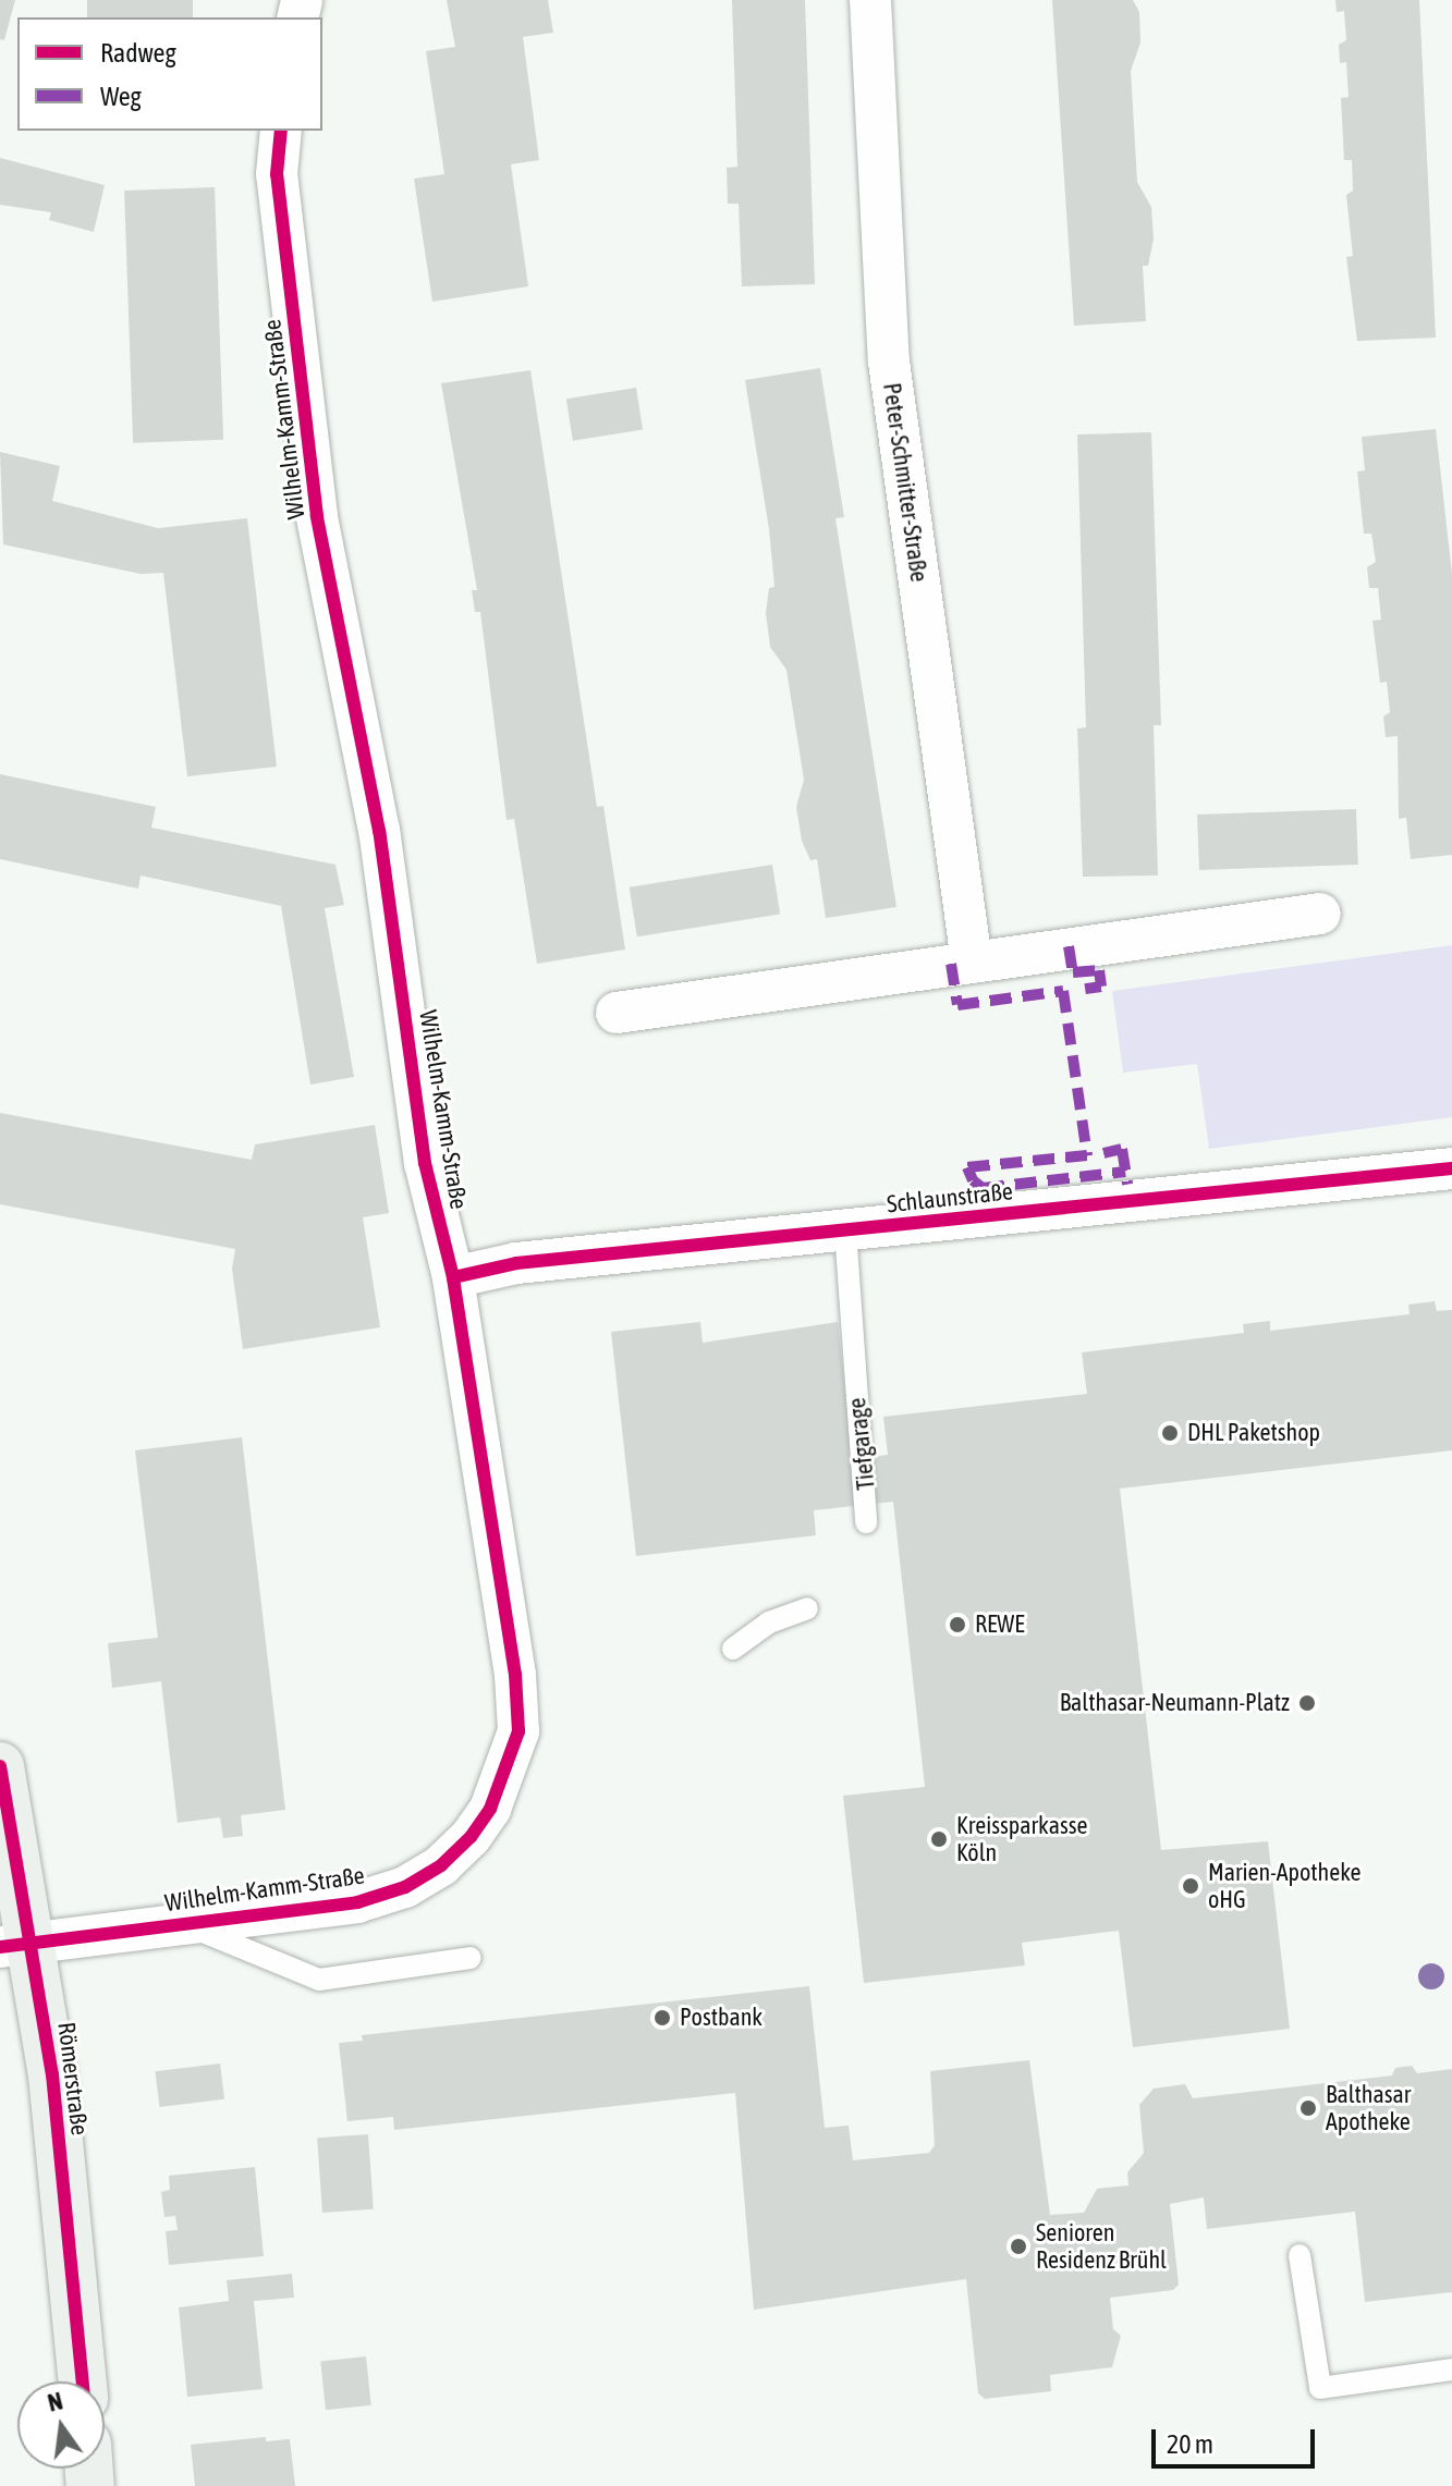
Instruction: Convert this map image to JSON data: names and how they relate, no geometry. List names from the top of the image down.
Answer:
{
  "streets": {
    "main road": ["Römerstraße"],
    "street": ["Wilhelm-Kamm-Straße", "Peter-Schmitter-Straße", "Schlaunstraße"],
    "lane": ["Tiefgarage"]
  },
  "crossings": [
    ["Wilhelm-Kamm-Straße", "Schlaunstraße"],
    ["Wilhelm-Kamm-Straße", "Römerstraße"],
    ["Schlaunstraße", "Tiefgarage"]
  ],
  "places": [
    "DHL Paketshop",
    "REWE",
    "Balthasar-Neumann-Platz",
    "Kreissparkasse Köln",
    "Marien-Apotheke oHG",
    "Postbank",
    "Balthasar Apotheke",
    "Senioren Residenz Brühl"
  ],
  "legend": ["Radweg", "Weg"],
  "scale_bar": "20 m",
  "north": "top"
}
